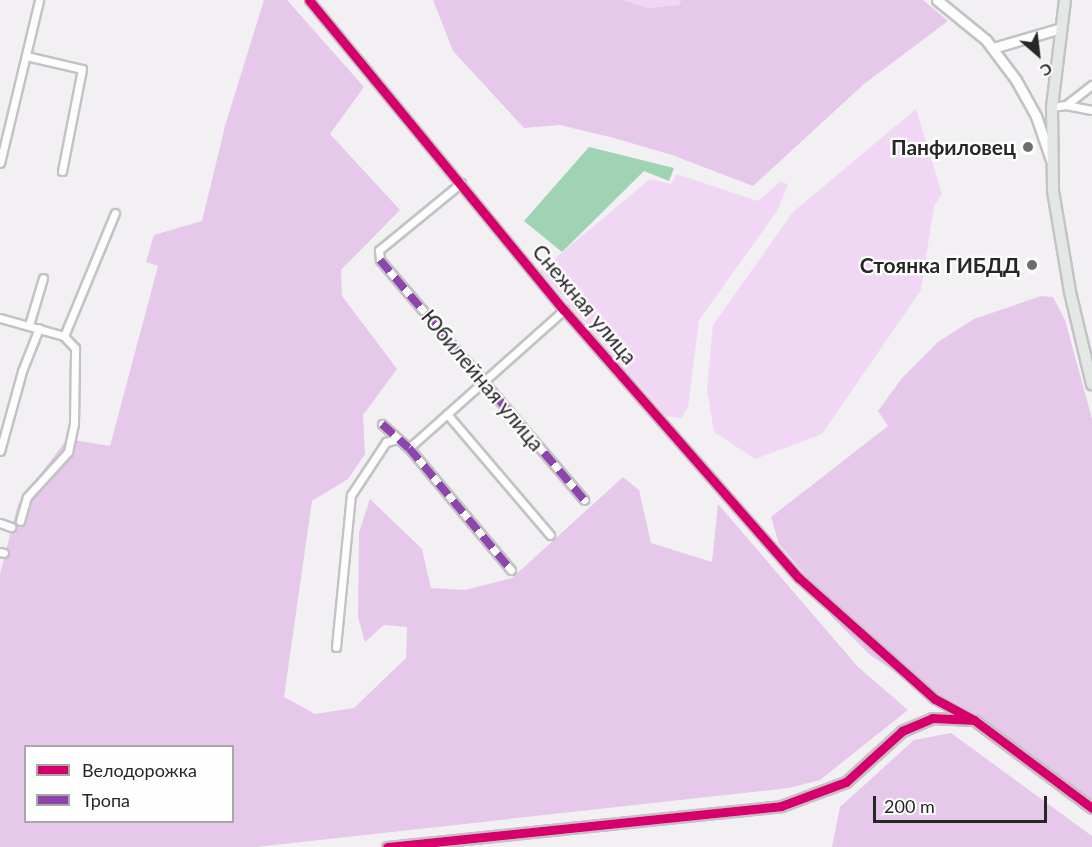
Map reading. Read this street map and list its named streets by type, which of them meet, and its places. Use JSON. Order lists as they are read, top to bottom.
{
  "streets": {
    "street": ["Снежная улица", "Юбилейная улица"]
  },
  "crossings": [
    ["Снежная улица", "Юбилейная улица"]
  ],
  "places": ["Панфиловец", "Стоянка ГИБДД"],
  "legend": ["Велодорожка", "Тропа"],
  "scale_bar": "200 m",
  "north": "bottom right"
}
